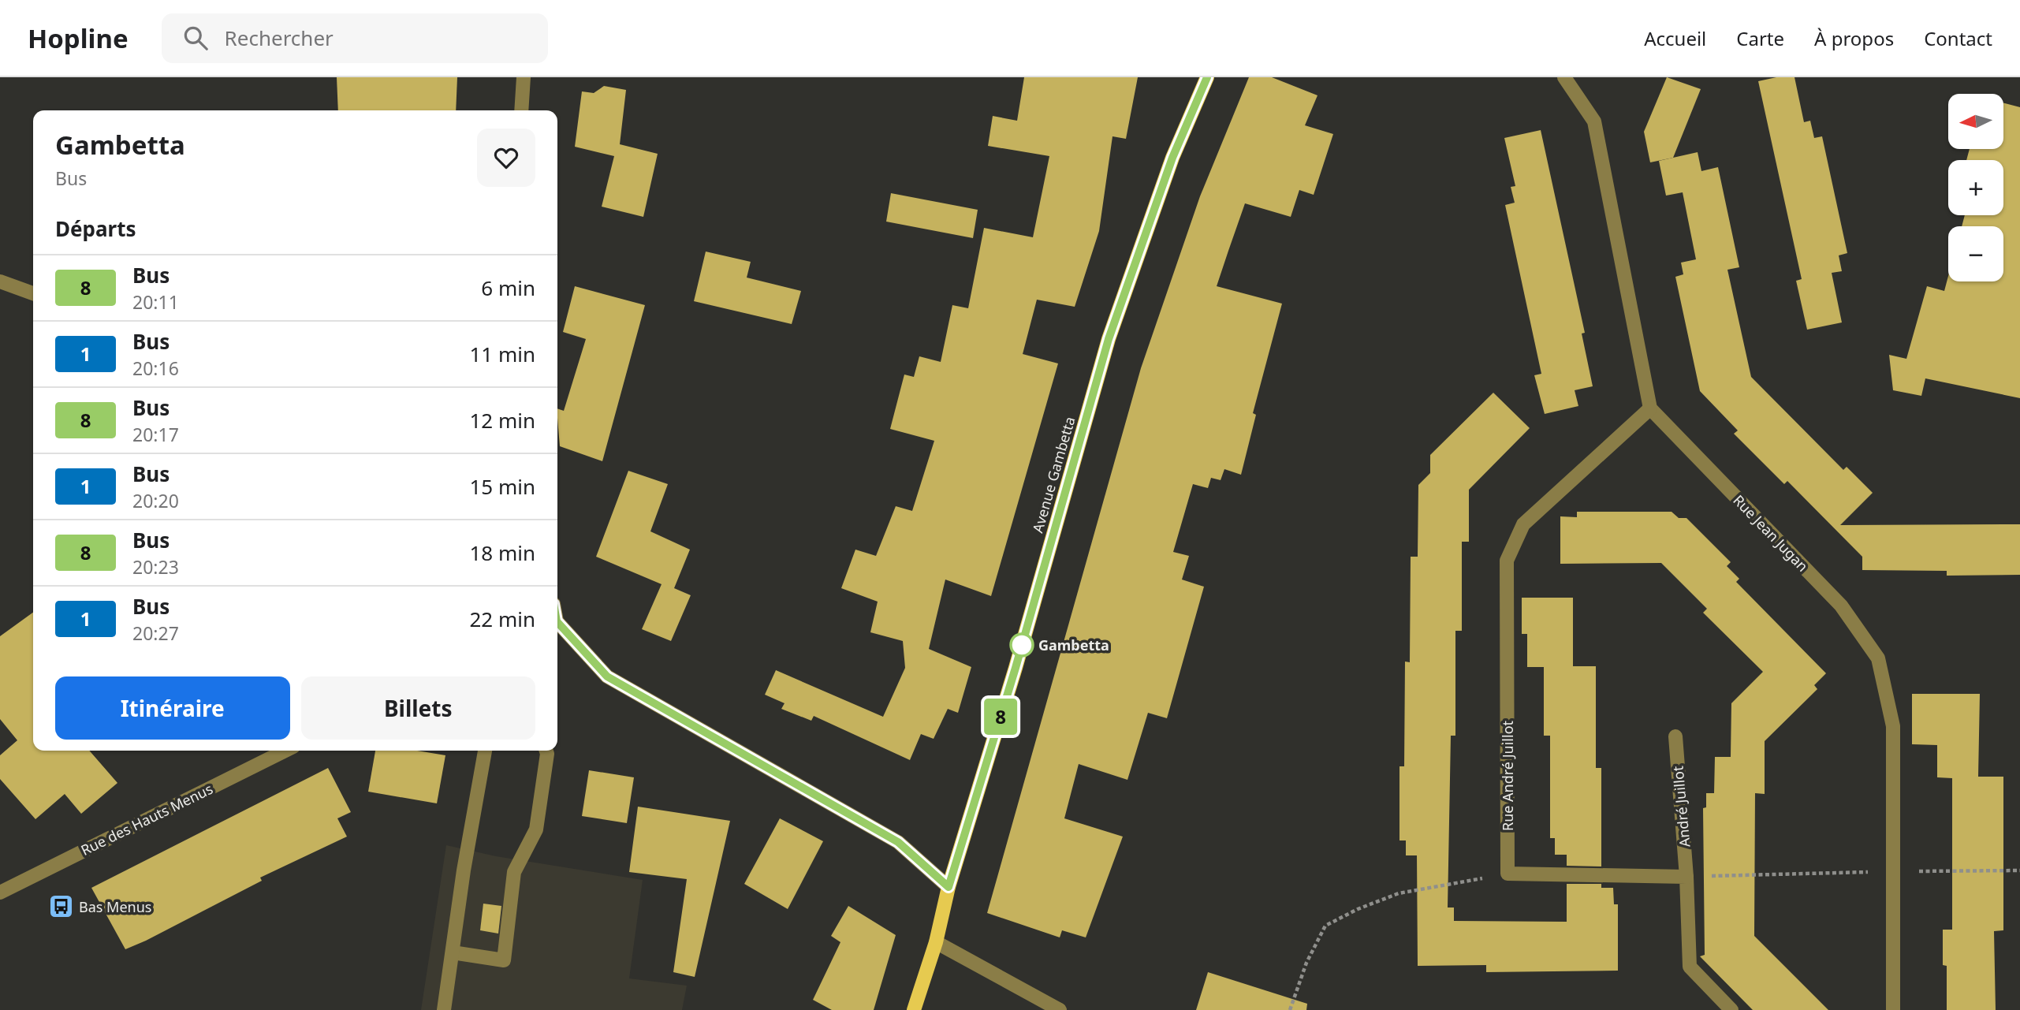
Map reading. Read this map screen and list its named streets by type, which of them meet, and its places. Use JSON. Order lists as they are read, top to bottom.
{
  "streets": {
    "main road": ["Avenue Gambetta"],
    "street": [
      "Rue Jean Jugan",
      "Rue André Juillot",
      "André Juillot",
      "Rue des Hauts Menus"
    ]
  },
  "crossings": [
    ["Rue Jean Jugan", "Rue André Juillot"]
  ],
  "places": {
    "other": ["Gambetta"],
    "bus stop": ["Bas Menus"]
  },
  "lines": ["bus line 8"],
  "north": "left",
  "page": {
    "header": "Hopline",
    "search": "Rechercher",
    "nav": [
      "Accueil",
      "Carte",
      "À propos",
      "Contact"
    ],
    "on_map": "8",
    "map_buttons": ["+", "−"],
    "heading": [
      ["Gambetta", "Bus"],
      "Départs"
    ],
    "list": [
      {
        "mark": "8",
        "name": "Bus",
        "note": "20:11",
        "value": "6 min"
      },
      {
        "mark": "1",
        "name": "Bus",
        "note": "20:16",
        "value": "11 min"
      },
      {
        "mark": "8",
        "name": "Bus",
        "note": "20:17",
        "value": "12 min"
      },
      {
        "mark": "1",
        "name": "Bus",
        "note": "20:20",
        "value": "15 min"
      },
      {
        "mark": "8",
        "name": "Bus",
        "note": "20:23",
        "value": "18 min"
      },
      {
        "mark": "1",
        "name": "Bus",
        "note": "20:27",
        "value": "22 min"
      }
    ],
    "buttons": ["Itinéraire", "Billets"]
  }
}
